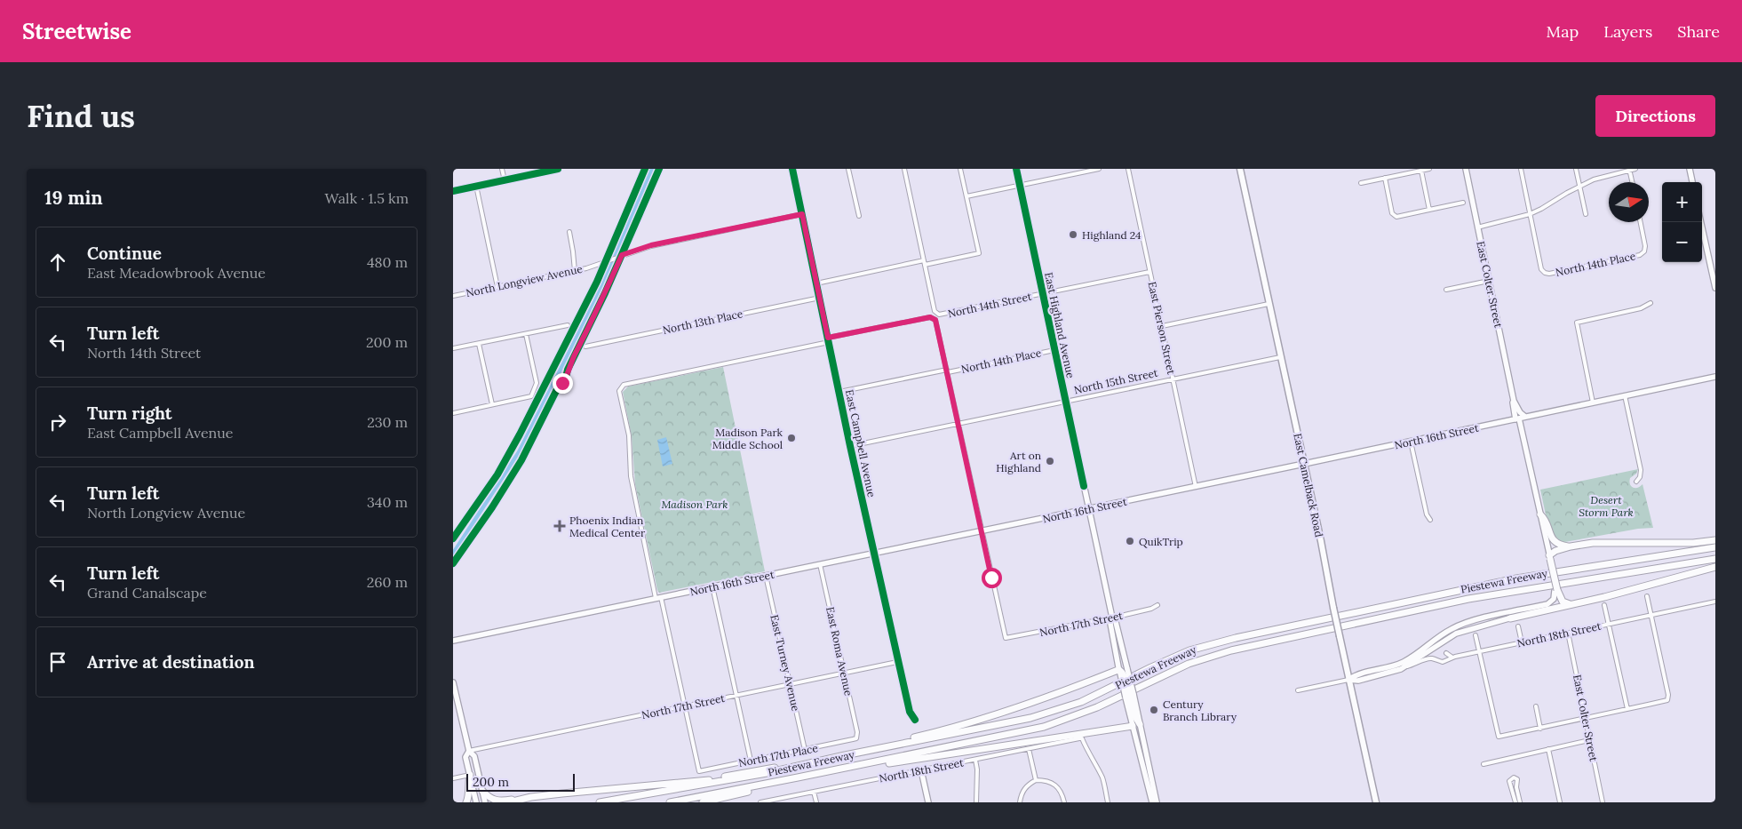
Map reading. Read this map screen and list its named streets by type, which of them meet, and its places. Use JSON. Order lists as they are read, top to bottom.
{
  "streets": {
    "highway": ["Piestewa Freeway"],
    "main road": [
      "East Colter Street",
      "East Highland Avenue",
      "North 16th Street",
      "East Campbell Avenue",
      "East Camelback Road",
      "North 18th Street"
    ],
    "street": [
      "North 14th Place",
      "North Longview Avenue",
      "North 14th Street",
      "North 13th Place",
      "East Pierson Street",
      "North 15th Street",
      "North 17th Street",
      "East Roma Avenue",
      "East Turney Avenue",
      "North 17th Place"
    ]
  },
  "crossings": [
    ["North 14th Place", "East Highland Avenue"],
    ["North 14th Place", "East Campbell Avenue"],
    ["North Longview Avenue", "East Campbell Avenue"],
    ["East Colter Street", "North 16th Street"],
    ["East Colter Street", "North 18th Street"],
    ["North 14th Street", "East Highland Avenue"],
    ["North 14th Street", "East Pierson Street"],
    ["North 13th Place", "East Campbell Avenue"],
    ["East Highland Avenue", "North 15th Street"],
    ["East Highland Avenue", "North 16th Street"],
    ["East Highland Avenue", "North 17th Street"],
    ["East Pierson Street", "North 15th Street"],
    ["East Pierson Street", "North 16th Street"],
    ["North 15th Street", "East Campbell Avenue"],
    ["North 15th Street", "East Camelback Road"],
    ["North 16th Street", "East Campbell Avenue"],
    ["North 16th Street", "East Camelback Road"],
    ["North 16th Street", "North 17th Street"],
    ["North 16th Street", "East Roma Avenue"],
    ["North 16th Street", "East Turney Avenue"],
    ["East Campbell Avenue", "North 17th Street"],
    ["East Camelback Road", "North 18th Street"],
    ["North 17th Street", "East Roma Avenue"],
    ["North 17th Street", "East Turney Avenue"],
    ["North 17th Street", "North 17th Place"],
    ["East Roma Avenue", "North 17th Place"],
    ["East Turney Avenue", "North 17th Place"]
  ],
  "parks": ["Desert Storm Park", "Madison Park"],
  "places": {
    "other": [
      "Highland 24",
      "Madison Park Middle School",
      "Art on Highland",
      "QuikTrip",
      "Century Branch Library"
    ],
    "health": ["Phoenix Indian Medical Center"]
  },
  "scale_bar": "200 m",
  "north": "right",
  "page": {
    "header": "Streetwise",
    "nav": ["Map", "Layers", "Share"],
    "buttons": "Directions",
    "title": "Find us",
    "heading": ["19 min", "Walk · 1.5 km"],
    "map_buttons": ["+", "−"],
    "list": [
      ["Continue", "East Meadowbrook Avenue", "480 m"],
      ["Turn left", "North 14th Street", "200 m"],
      ["Turn right", "East Campbell Avenue", "230 m"],
      ["Turn left", "North Longview Avenue", "340 m"],
      ["Turn left", "Grand Canalscape", "260 m"],
      "Arrive at destination"
    ],
    "scale": "200 m"
  }
}
